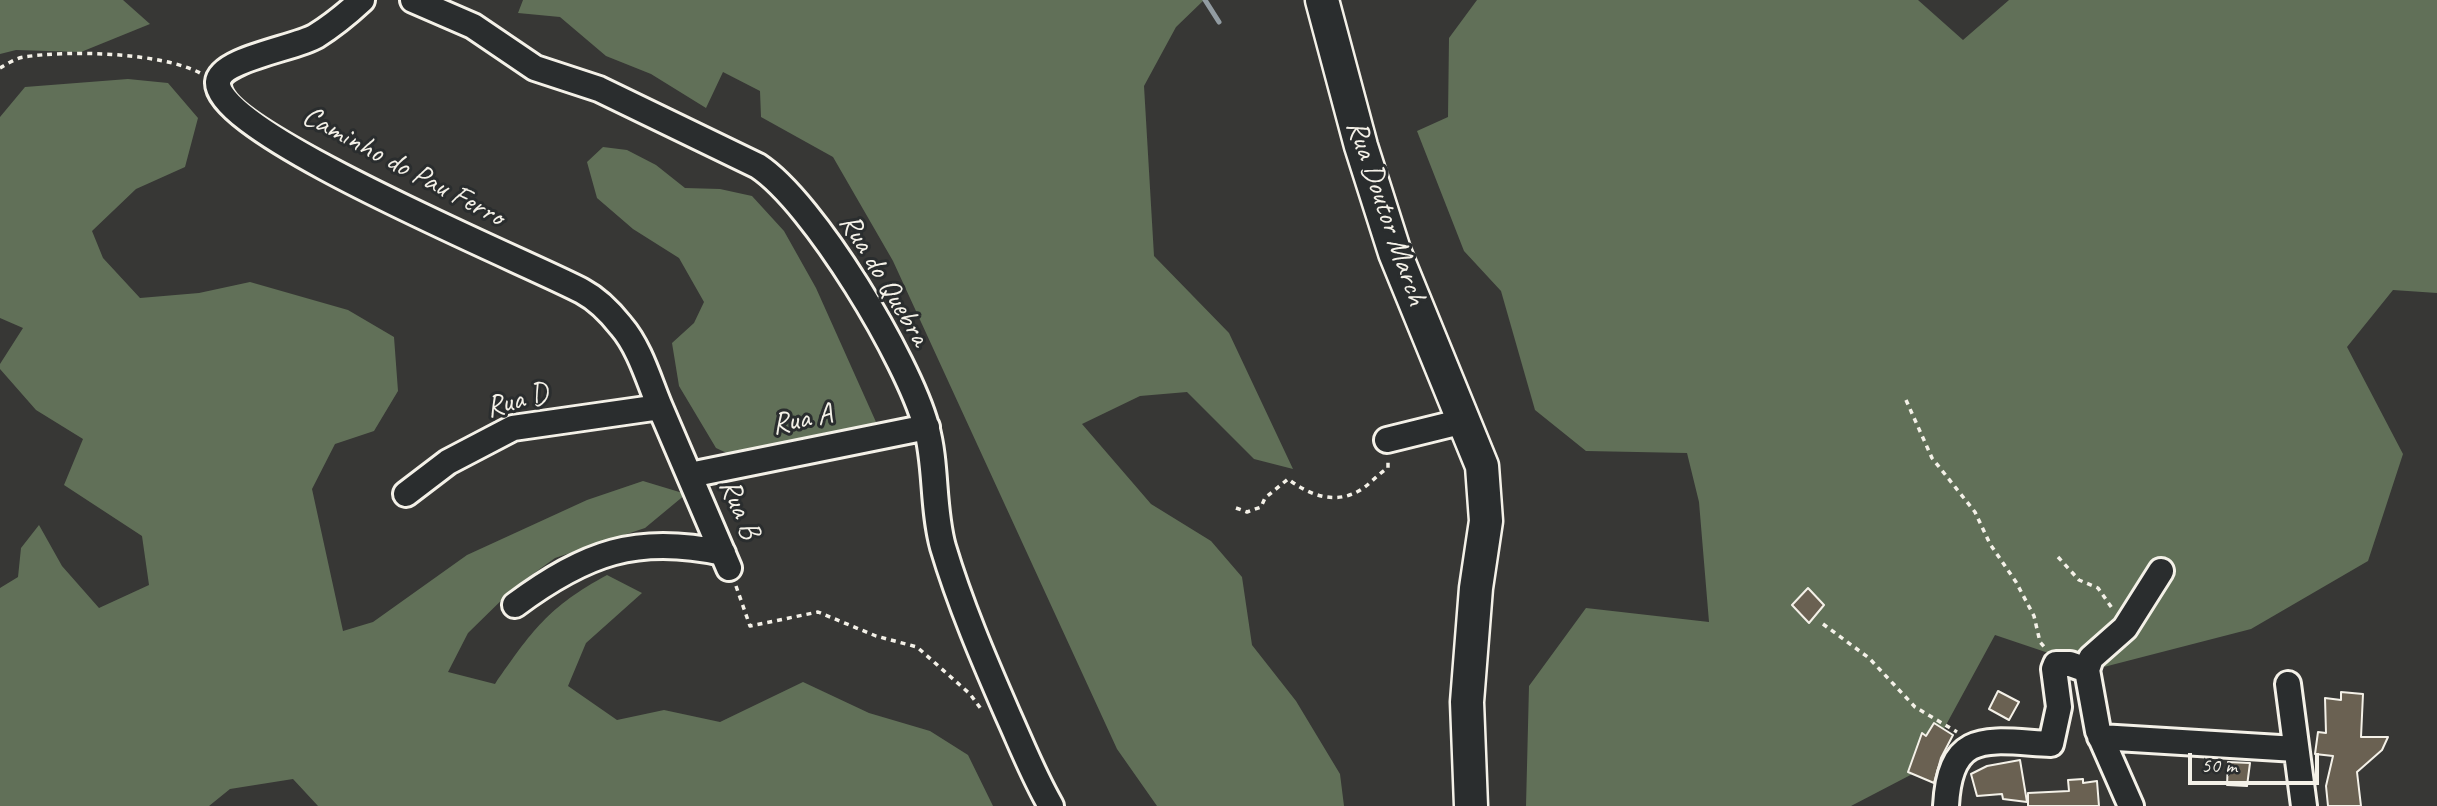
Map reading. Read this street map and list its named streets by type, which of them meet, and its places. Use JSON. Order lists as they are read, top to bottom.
{
  "streets": {
    "main road": ["Rua Doutor March"],
    "street": [
      "Caminho do Pau Ferro",
      "Rua do Quebra",
      "Rua D",
      "Rua A",
      "Rua B"
    ]
  },
  "crossings": [
    ["Caminho do Pau Ferro", "Rua D"],
    ["Caminho do Pau Ferro", "Rua A"],
    ["Caminho do Pau Ferro", "Rua B"],
    ["Rua do Quebra", "Rua A"],
    ["Rua A", "Rua B"]
  ],
  "scale_bar": "50 m"
}
